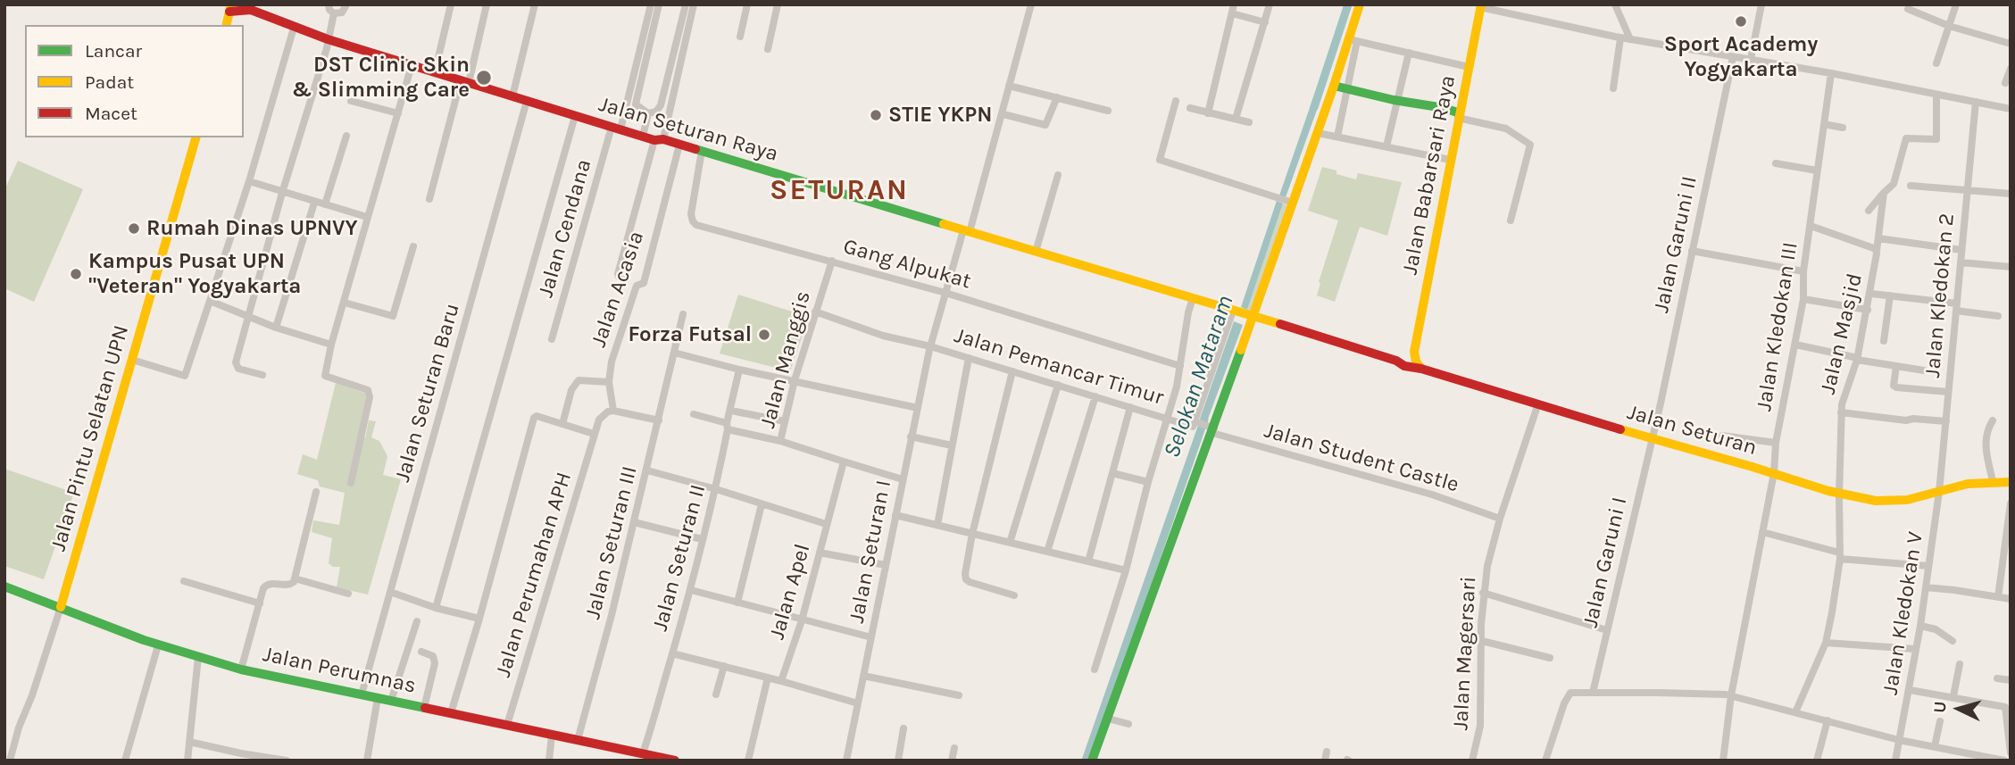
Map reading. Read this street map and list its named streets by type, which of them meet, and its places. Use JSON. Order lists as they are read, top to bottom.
{
  "streets": {
    "main road": [
      "Jalan Seturan Raya",
      "Jalan Babarsari Raya",
      "Jalan Seturan",
      "Jalan Pintu Selatan UPN",
      "Jalan Perumnas"
    ],
    "street": [
      "Jalan Cendana",
      "Jalan Garuni II",
      "Gang Alpukat",
      "Jalan Acasia",
      "Jalan Kledokan 2",
      "Jalan Kledokan III",
      "Jalan Masjid",
      "Jalan Manggis",
      "Jalan Pemancar Timur",
      "Jalan Seturan Baru",
      "Jalan Student Castle",
      "Jalan Seturan III",
      "Jalan Seturan I",
      "Jalan Seturan II",
      "Jalan Garuni I",
      "Jalan Perumahan APH",
      "Jalan Apel",
      "Jalan Kledokan V",
      "Jalan Magersari"
    ]
  },
  "crossings": [
    ["Jalan Seturan Raya", "Jalan Cendana"],
    ["Jalan Seturan Raya", "Gang Alpukat"],
    ["Jalan Seturan Raya", "Jalan Acasia"],
    ["Jalan Seturan Raya", "Jalan Pemancar Timur"],
    ["Jalan Seturan Raya", "Jalan Seturan Baru"],
    ["Jalan Garuni II", "Jalan Seturan"],
    ["Jalan Garuni II", "Jalan Garuni I"],
    ["Gang Alpukat", "Jalan Manggis"],
    ["Gang Alpukat", "Jalan Pemancar Timur"],
    ["Jalan Kledokan 2", "Jalan Seturan"],
    ["Jalan Kledokan 2", "Jalan Kledokan V"],
    ["Jalan Kledokan III", "Jalan Masjid"],
    ["Jalan Kledokan III", "Jalan Seturan"],
    ["Jalan Masjid", "Jalan Seturan"],
    ["Jalan Manggis", "Jalan Apel"],
    ["Jalan Pemancar Timur", "Jalan Seturan I"],
    ["Jalan Seturan Baru", "Jalan Perumnas"],
    ["Jalan Seturan", "Jalan Garuni I"],
    ["Jalan Seturan", "Jalan Kledokan V"],
    ["Jalan Seturan", "Jalan Magersari"],
    ["Jalan Pintu Selatan UPN", "Jalan Perumnas"],
    ["Jalan Student Castle", "Jalan Magersari"],
    ["Jalan Seturan III", "Jalan Perumnas"],
    ["Jalan Seturan II", "Jalan Perumnas"],
    ["Jalan Perumahan APH", "Jalan Perumnas"]
  ],
  "districts": ["SETURAN"],
  "water": ["Selokan Mataram"],
  "places": [
    "Sport Academy Yogyakarta",
    "DST Clinic Skin & Slimming Care",
    "STIE YKPN",
    "Rumah Dinas UPNVY",
    "Kampus Pusat UPN \"Veteran\" Yogyakarta",
    "Forza Futsal"
  ],
  "legend": ["Lancar", "Padat", "Macet"],
  "north": "left"
}
